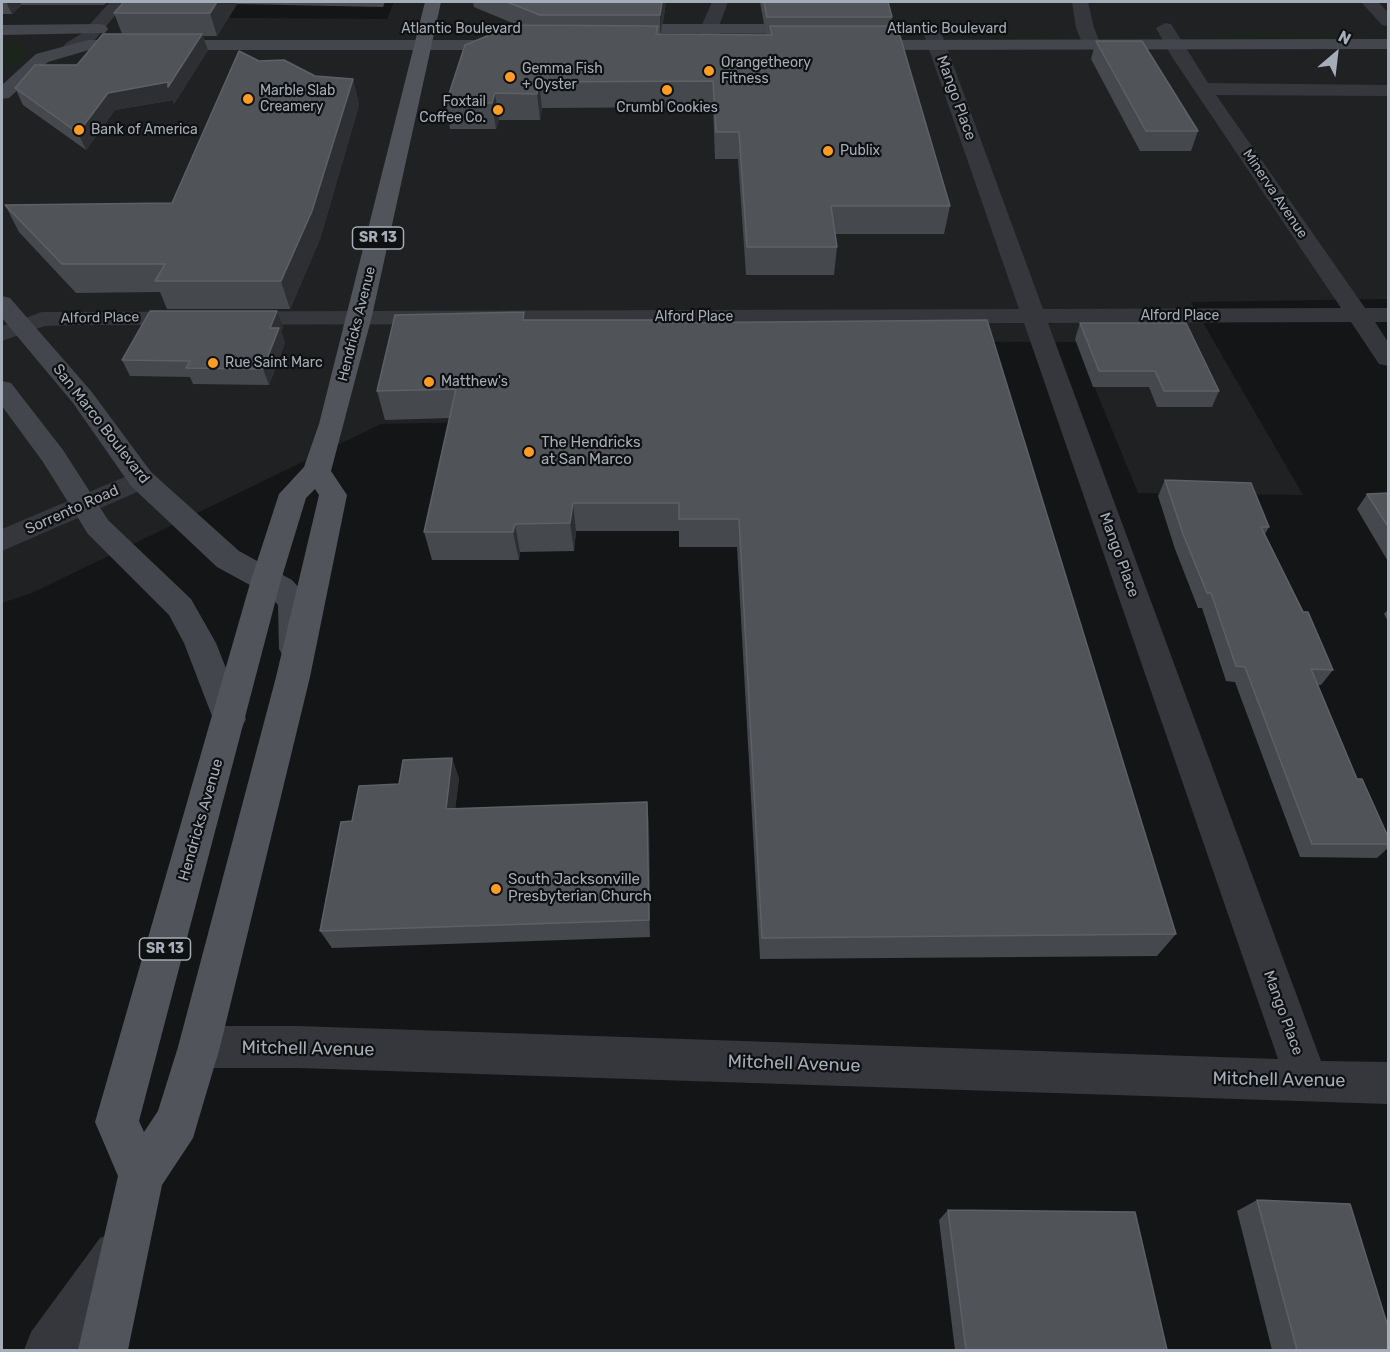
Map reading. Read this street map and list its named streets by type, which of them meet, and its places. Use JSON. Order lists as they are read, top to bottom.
{
  "streets": {
    "main road": [
      "Atlantic Boulevard",
      "SR 13",
      "Hendricks Avenue",
      "San Marco Boulevard"
    ],
    "street": [
      "Mango Place",
      "Minerva Avenue",
      "Alford Place",
      "Sorrento Road",
      "Mitchell Avenue"
    ]
  },
  "crossings": [
    ["Atlantic Boulevard", "Mango Place"],
    ["Atlantic Boulevard", "Minerva Avenue"],
    ["Atlantic Boulevard", "Hendricks Avenue"],
    ["Mango Place", "Alford Place"],
    ["Mango Place", "Mitchell Avenue"],
    ["Minerva Avenue", "Alford Place"],
    ["Alford Place", "Hendricks Avenue"],
    ["Alford Place", "San Marco Boulevard"],
    ["Hendricks Avenue", "San Marco Boulevard"],
    ["San Marco Boulevard", "Sorrento Road"]
  ],
  "places": [
    "Orangetheory Fitness",
    "Gemma Fish + Oyster",
    "Crumbl Cookies",
    "Marble Slab Creamery",
    "Foxtail Coffee Co.",
    "Bank of America",
    "Publix",
    "Rue Saint Marc",
    "Matthew's",
    "The Hendricks at San Marco",
    "South Jacksonville Presbyterian Church"
  ],
  "north": "top right"
}
